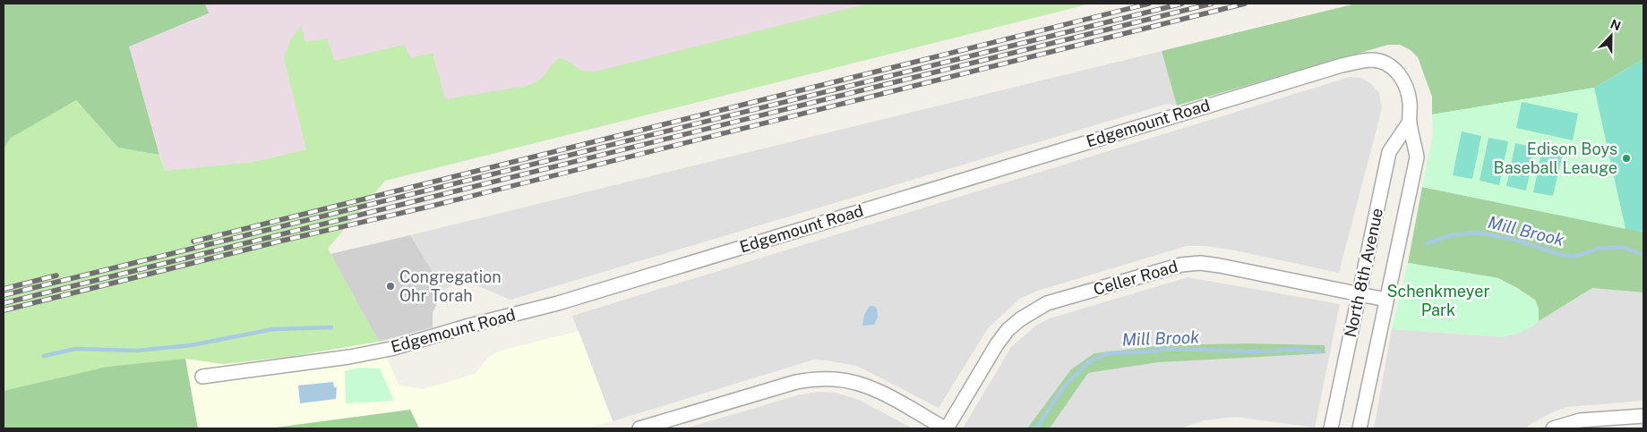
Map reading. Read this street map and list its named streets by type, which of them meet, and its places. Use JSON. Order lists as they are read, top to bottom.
{
  "streets": {
    "street": ["Edgemount Road", "North 8th Avenue", "Celler Road"]
  },
  "crossings": [
    ["Edgemount Road", "North 8th Avenue"],
    ["North 8th Avenue", "Celler Road"]
  ],
  "water": ["Mill Brook"],
  "parks": ["Schenkmeyer Park"],
  "places": ["Edison Boys Baseball Leauge", "Congregation Ohr Torah"],
  "north": "top"
}
